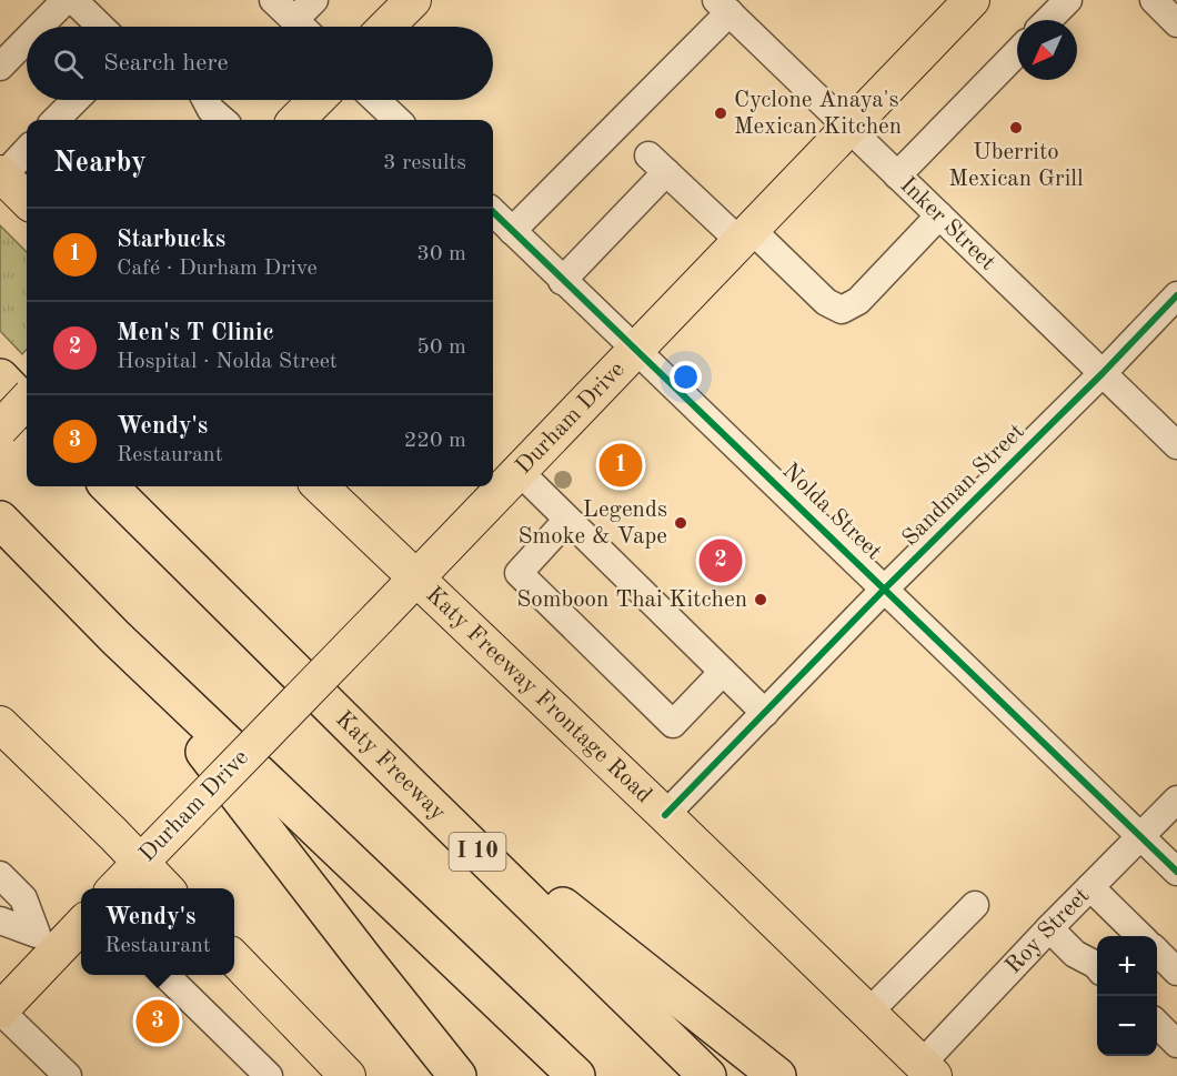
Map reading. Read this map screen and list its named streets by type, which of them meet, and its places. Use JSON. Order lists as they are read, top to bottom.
{
  "streets": {
    "highway": ["Katy Freeway", "I 10"],
    "main road": ["Durham Drive", "Katy Freeway Frontage Road"],
    "street": [
      "Inker Street",
      "Sandman Street",
      "Nolda Street",
      "Roy Street"
    ]
  },
  "crossings": [
    ["Inker Street", "Durham Drive"],
    ["Inker Street", "Sandman Street"],
    ["Durham Drive", "Nolda Street"],
    ["Durham Drive", "Katy Freeway Frontage Road"],
    ["Sandman Street", "Nolda Street"],
    ["Sandman Street", "Katy Freeway Frontage Road"],
    ["Nolda Street", "Roy Street"],
    ["Katy Freeway Frontage Road", "Roy Street"]
  ],
  "places": [
    "Cyclone Anaya's Mexican Kitchen",
    "Uberrito Mexican Grill",
    "Legends Smoke & Vape",
    "Somboon Thai Kitchen"
  ],
  "north": "bottom left",
  "page": {
    "search": "Search here",
    "heading": ["Nearby", "3 results"],
    "list": [
      {
        "mark": "1",
        "name": "Starbucks",
        "note": "Café · Durham Drive",
        "value": "30 m"
      },
      {
        "mark": "2",
        "name": "Men's T Clinic",
        "note": "Hospital · Nolda Street",
        "value": "50 m"
      },
      {
        "mark": "3",
        "name": "Wendy's",
        "note": "Restaurant",
        "value": "220 m"
      }
    ],
    "pins": ["1", "2", "3"],
    "popup": ["Wendy's", "Restaurant"],
    "map_buttons": ["+", "−"]
  }
}
